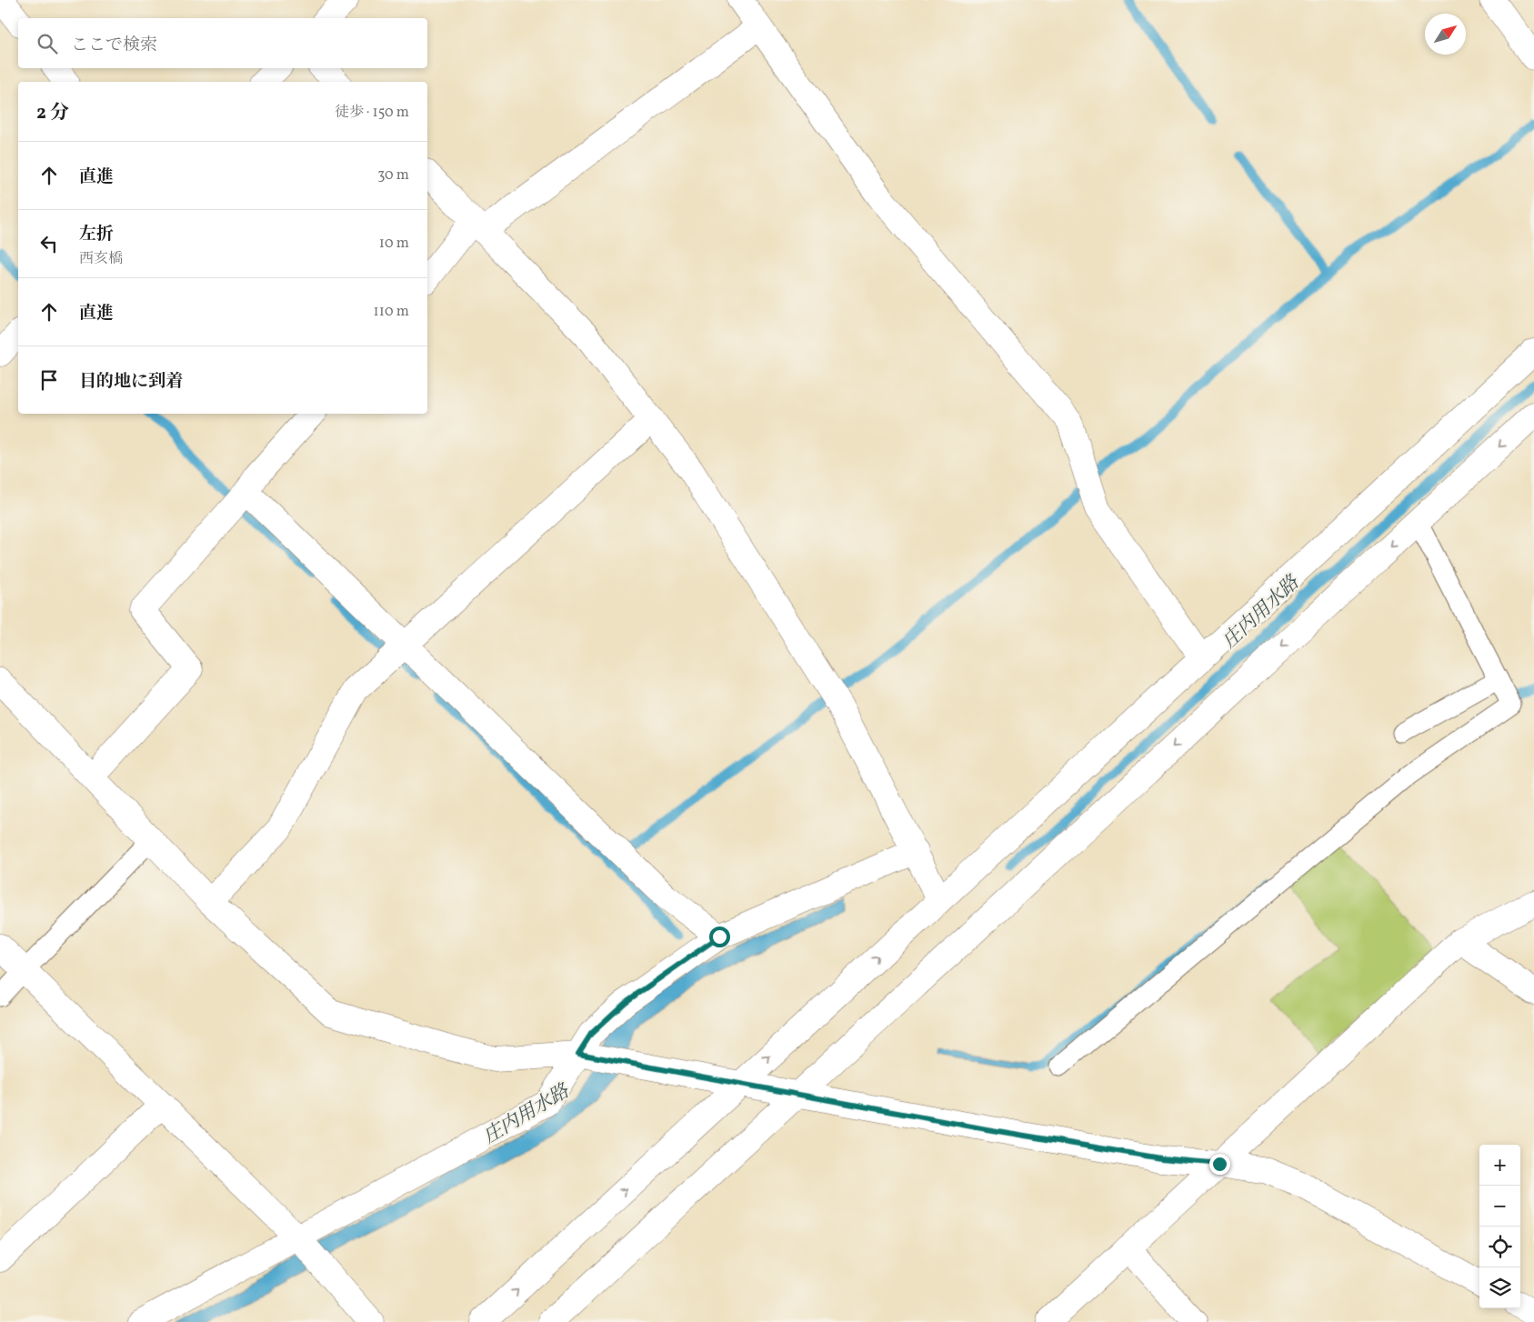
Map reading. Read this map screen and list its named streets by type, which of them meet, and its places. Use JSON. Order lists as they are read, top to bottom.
{
  "water": ["庄内用水路"],
  "north": "top right",
  "page": {
    "search": "ここで検索",
    "heading": ["2 分", "徒歩 · 150 m"],
    "list": [
      ["直進", "30 m"],
      ["左折", "西亥橋", "10 m"],
      ["直進", "110 m"],
      "目的地に到着"
    ],
    "map_buttons": ["+", "−"]
  }
}
